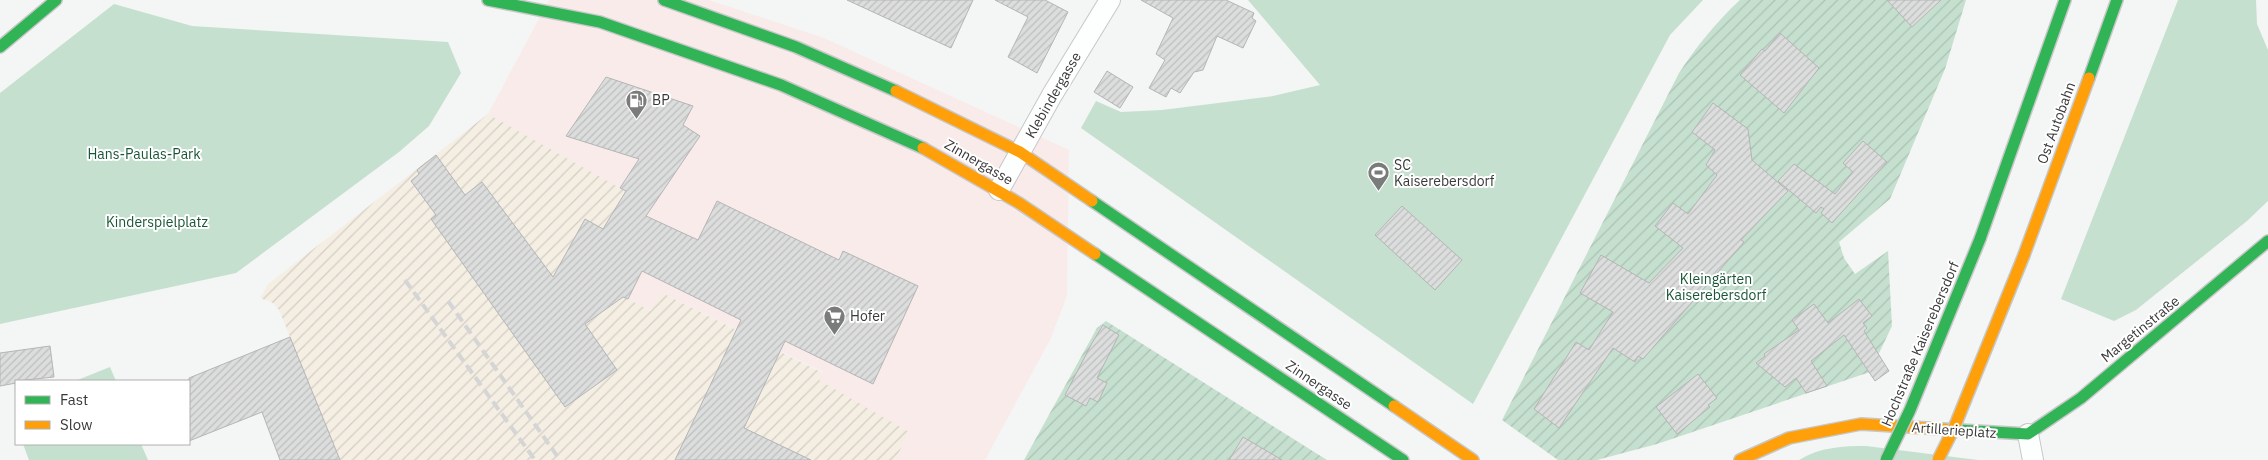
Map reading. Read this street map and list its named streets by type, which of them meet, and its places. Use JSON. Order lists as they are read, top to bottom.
{
  "streets": {
    "main road": [
      "Ost Autobahn",
      "Zinnergasse",
      "Margetinstraße",
      "Hochstraße Kaiserebersdorf",
      "Artillerieplatz"
    ],
    "street": ["Klebindergasse"]
  },
  "crossings": [
    ["Klebindergasse", "Zinnergasse"],
    ["Margetinstraße", "Artillerieplatz"]
  ],
  "parks": ["Hans-Paulas-Park", "Kinderspielplatz", "Kleingärten Kaiserebersdorf"],
  "places": {
    "fuel station": ["BP"],
    "sports": ["SC Kaiserebersdorf"],
    "supermarket": ["Hofer"]
  },
  "legend": ["Fast", "Slow"]
}
